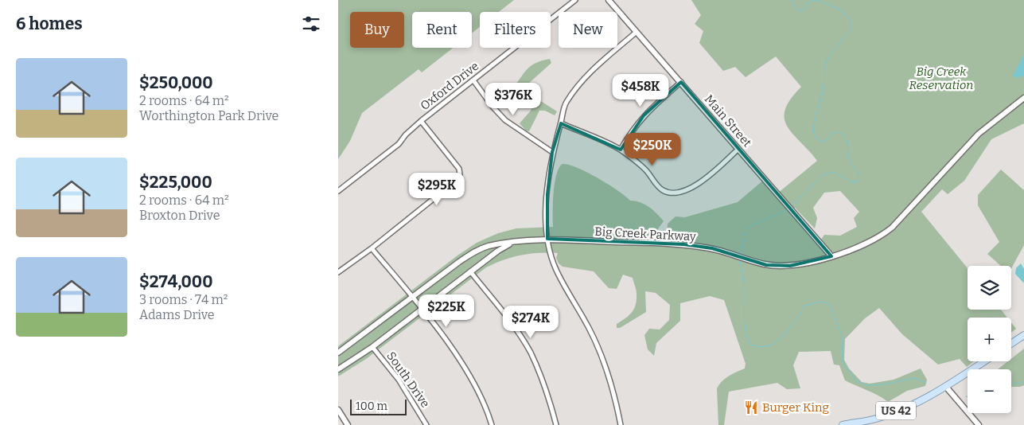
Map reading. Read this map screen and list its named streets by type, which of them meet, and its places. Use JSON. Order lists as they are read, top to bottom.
{
  "streets": {
    "main road": ["US 42"],
    "street": [
      "Oxford Drive",
      "Main Street",
      "Big Creek Parkway",
      "South Drive"
    ]
  },
  "crossings": [
    ["Main Street", "Big Creek Parkway"],
    ["Big Creek Parkway", "South Drive"]
  ],
  "parks": ["Big Creek Reservation"],
  "places": {
    "restaurant": ["Burger King"]
  },
  "scale_bar": "100 m",
  "page": {
    "heading": "6 homes",
    "chip": [
      "Buy",
      "Rent",
      "Filters",
      "New"
    ],
    "list": [
      {
        "name": "$250,000",
        "note": "2 rooms · 64 m² · Worthington Park Drive"
      },
      {
        "name": "$225,000",
        "note": "2 rooms · 64 m² · Broxton Drive"
      },
      {
        "name": "$274,000",
        "note": "3 rooms · 74 m² · Adams Drive"
      }
    ],
    "price": [
      "$458K",
      "$376K",
      "$250K",
      "$295K",
      "$225K",
      "$274K"
    ],
    "map_buttons": ["+", "−"],
    "scale": "100 m"
  }
}
